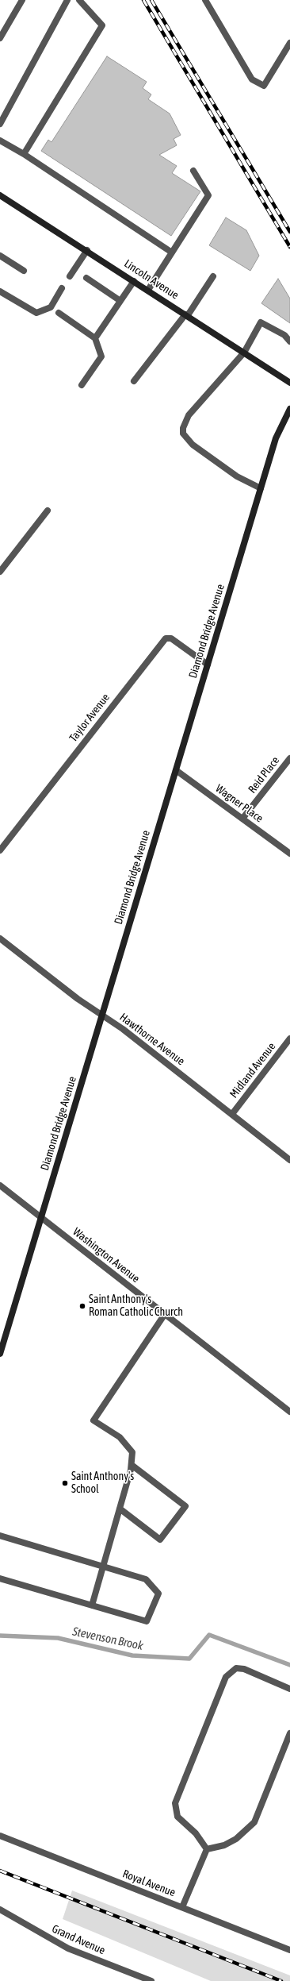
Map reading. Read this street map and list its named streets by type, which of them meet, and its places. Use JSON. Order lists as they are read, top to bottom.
{
  "streets": {
    "street": [
      "Lincoln Avenue",
      "Diamond Bridge Avenue",
      "Taylor Avenue",
      "Reid Place",
      "Wagner Place",
      "Hawthorne Avenue",
      "Midland Avenue",
      "Washington Avenue",
      "Royal Avenue",
      "Grand Avenue"
    ]
  },
  "crossings": [
    ["Diamond Bridge Avenue", "Taylor Avenue"],
    ["Diamond Bridge Avenue", "Wagner Place"],
    ["Diamond Bridge Avenue", "Hawthorne Avenue"],
    ["Diamond Bridge Avenue", "Washington Avenue"],
    ["Reid Place", "Wagner Place"],
    ["Hawthorne Avenue", "Midland Avenue"]
  ],
  "water": ["Stevenson Brook"],
  "places": ["Saint Anthony's Roman Catholic Church", "Saint Anthony's School"]
}
